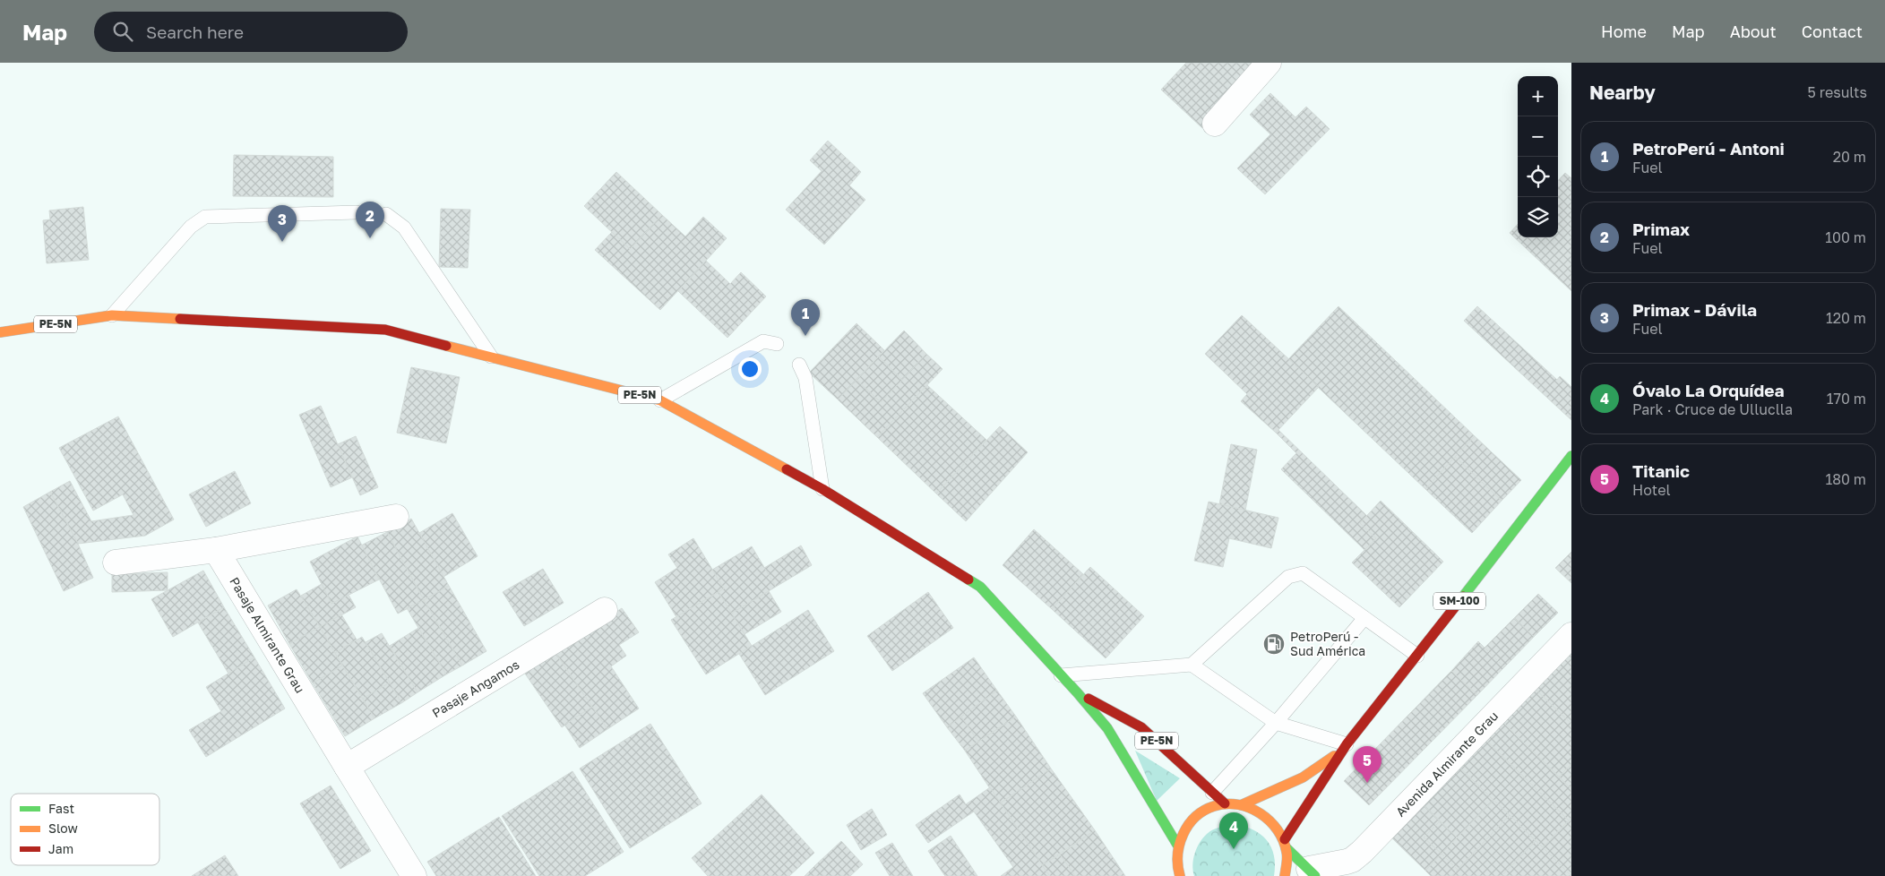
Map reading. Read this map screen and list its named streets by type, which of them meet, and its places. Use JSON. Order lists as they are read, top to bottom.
{
  "streets": {
    "main road": ["PE-5N", "SM-100"],
    "street": ["Pasaje Almirante Grau", "Pasaje Angamos", "Avenida Almirante Grau"]
  },
  "crossings": [
    ["Pasaje Almirante Grau", "Pasaje Angamos"]
  ],
  "places": {
    "fuel station": ["PetroPerú - Sud América"]
  },
  "legend": ["Fast", "Slow", "Jam"],
  "page": {
    "header": "Map",
    "search": "Search here",
    "nav": [
      "Home",
      "Map",
      "About",
      "Contact"
    ],
    "heading": ["Nearby", "5 results"],
    "map_buttons": ["+", "−"],
    "list": [
      {
        "mark": "1",
        "name": "PetroPerú - Antoni",
        "note": "Fuel",
        "value": "20 m"
      },
      {
        "mark": "2",
        "name": "Primax",
        "note": "Fuel",
        "value": "100 m"
      },
      {
        "mark": "3",
        "name": "Primax - Dávila",
        "note": "Fuel",
        "value": "120 m"
      },
      {
        "mark": "4",
        "name": "Óvalo La Orquídea",
        "note": "Park · Cruce de Ulluclla",
        "value": "170 m"
      },
      {
        "mark": "5",
        "name": "Titanic",
        "note": "Hotel",
        "value": "180 m"
      }
    ],
    "pins": [
      "2",
      "3",
      "1",
      "5",
      "4"
    ]
  }
}
